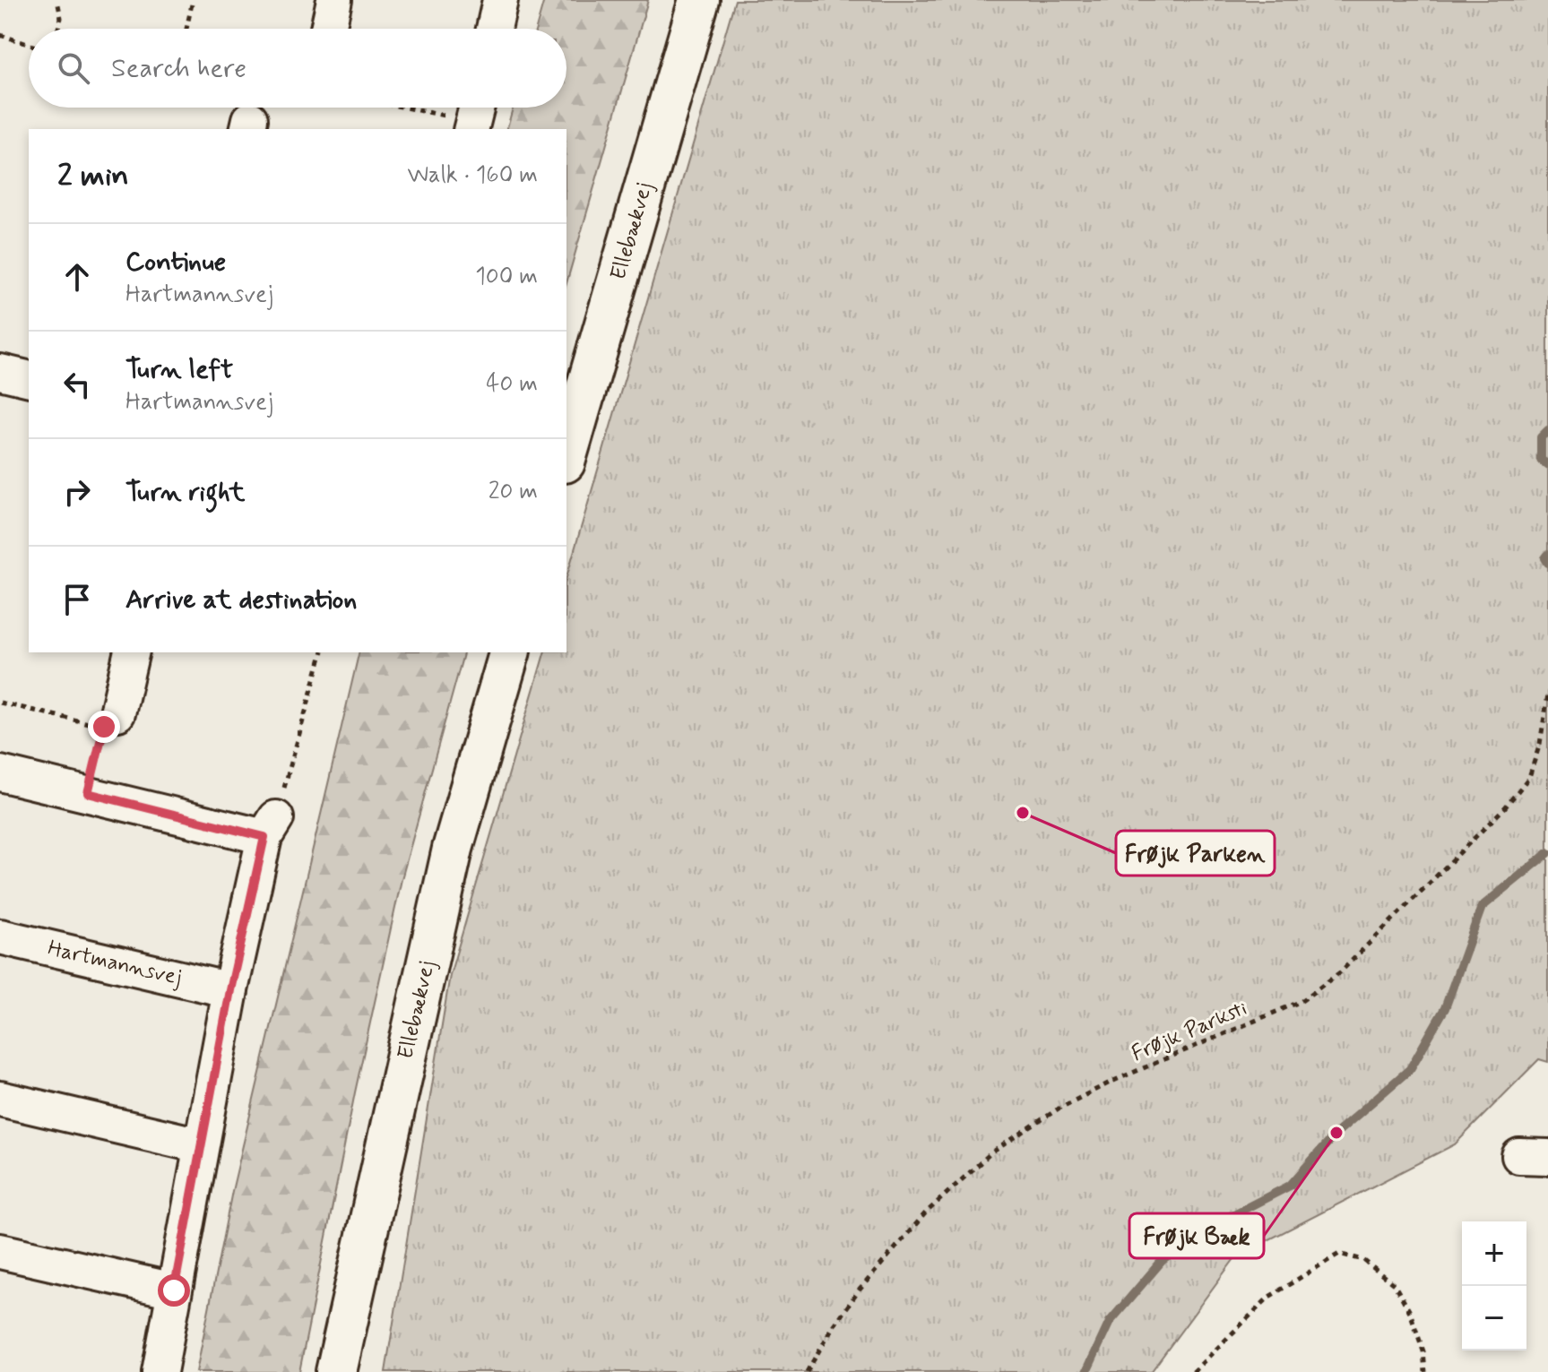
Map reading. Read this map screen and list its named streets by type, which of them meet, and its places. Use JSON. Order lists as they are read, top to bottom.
{
  "streets": {
    "street": ["Ellebækvej", "Hartmannsvej"],
    "path": ["Frøjk Parksti"]
  },
  "places": ["Frøjk Parken", "Frøjk Bæk"],
  "page": {
    "search": "Search here",
    "heading": ["2 min", "Walk · 160 m"],
    "list": [
      ["Continue", "Hartmannsvej", "100 m"],
      ["Turn left", "Hartmannsvej", "40 m"],
      ["Turn right", "20 m"],
      "Arrive at destination"
    ],
    "map_buttons": ["+", "−"]
  }
}
